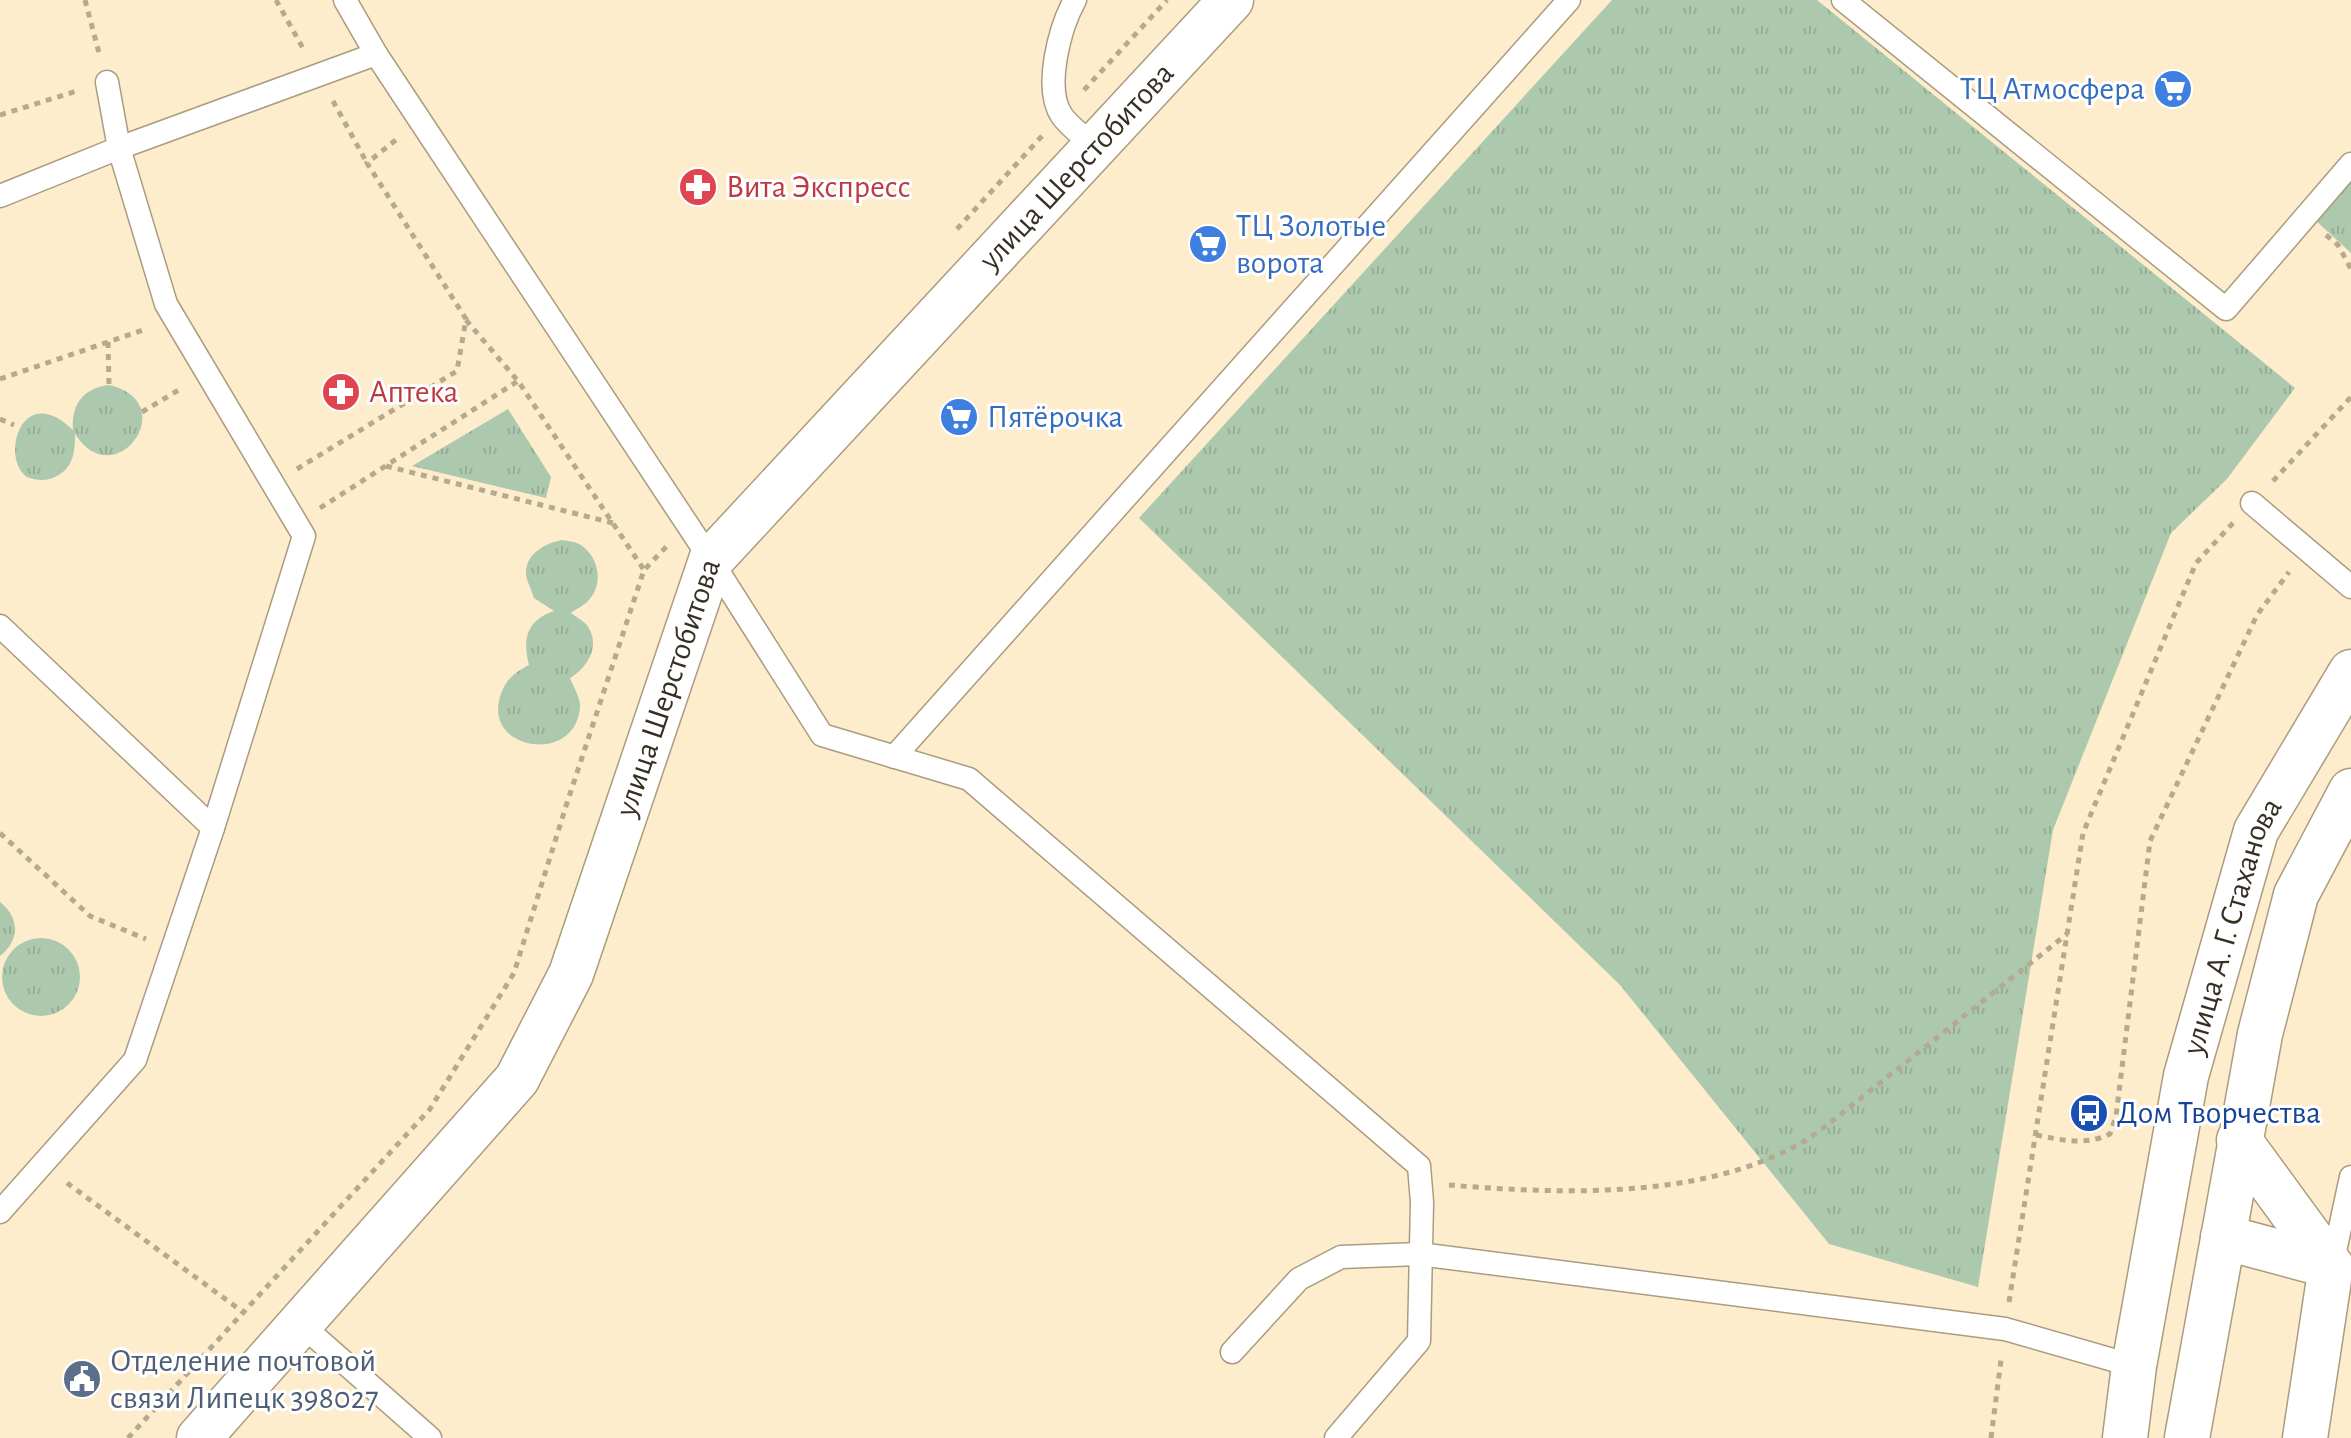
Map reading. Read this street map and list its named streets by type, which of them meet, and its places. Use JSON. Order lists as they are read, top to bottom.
{
  "streets": {
    "street": ["улица Шерстобитова", "улица А. Г. Стаханова"]
  },
  "places": {
    "supermarket": ["ТЦ Атмосфера", "ТЦ Золотые ворота", "Пятёрочка"],
    "pharmacy": ["Вита Экспресс", "Аптека"],
    "bus stop": ["Дом Творчества"],
    "public building": ["Отделение почтовой связи Липецк 398027"]
  }
}
